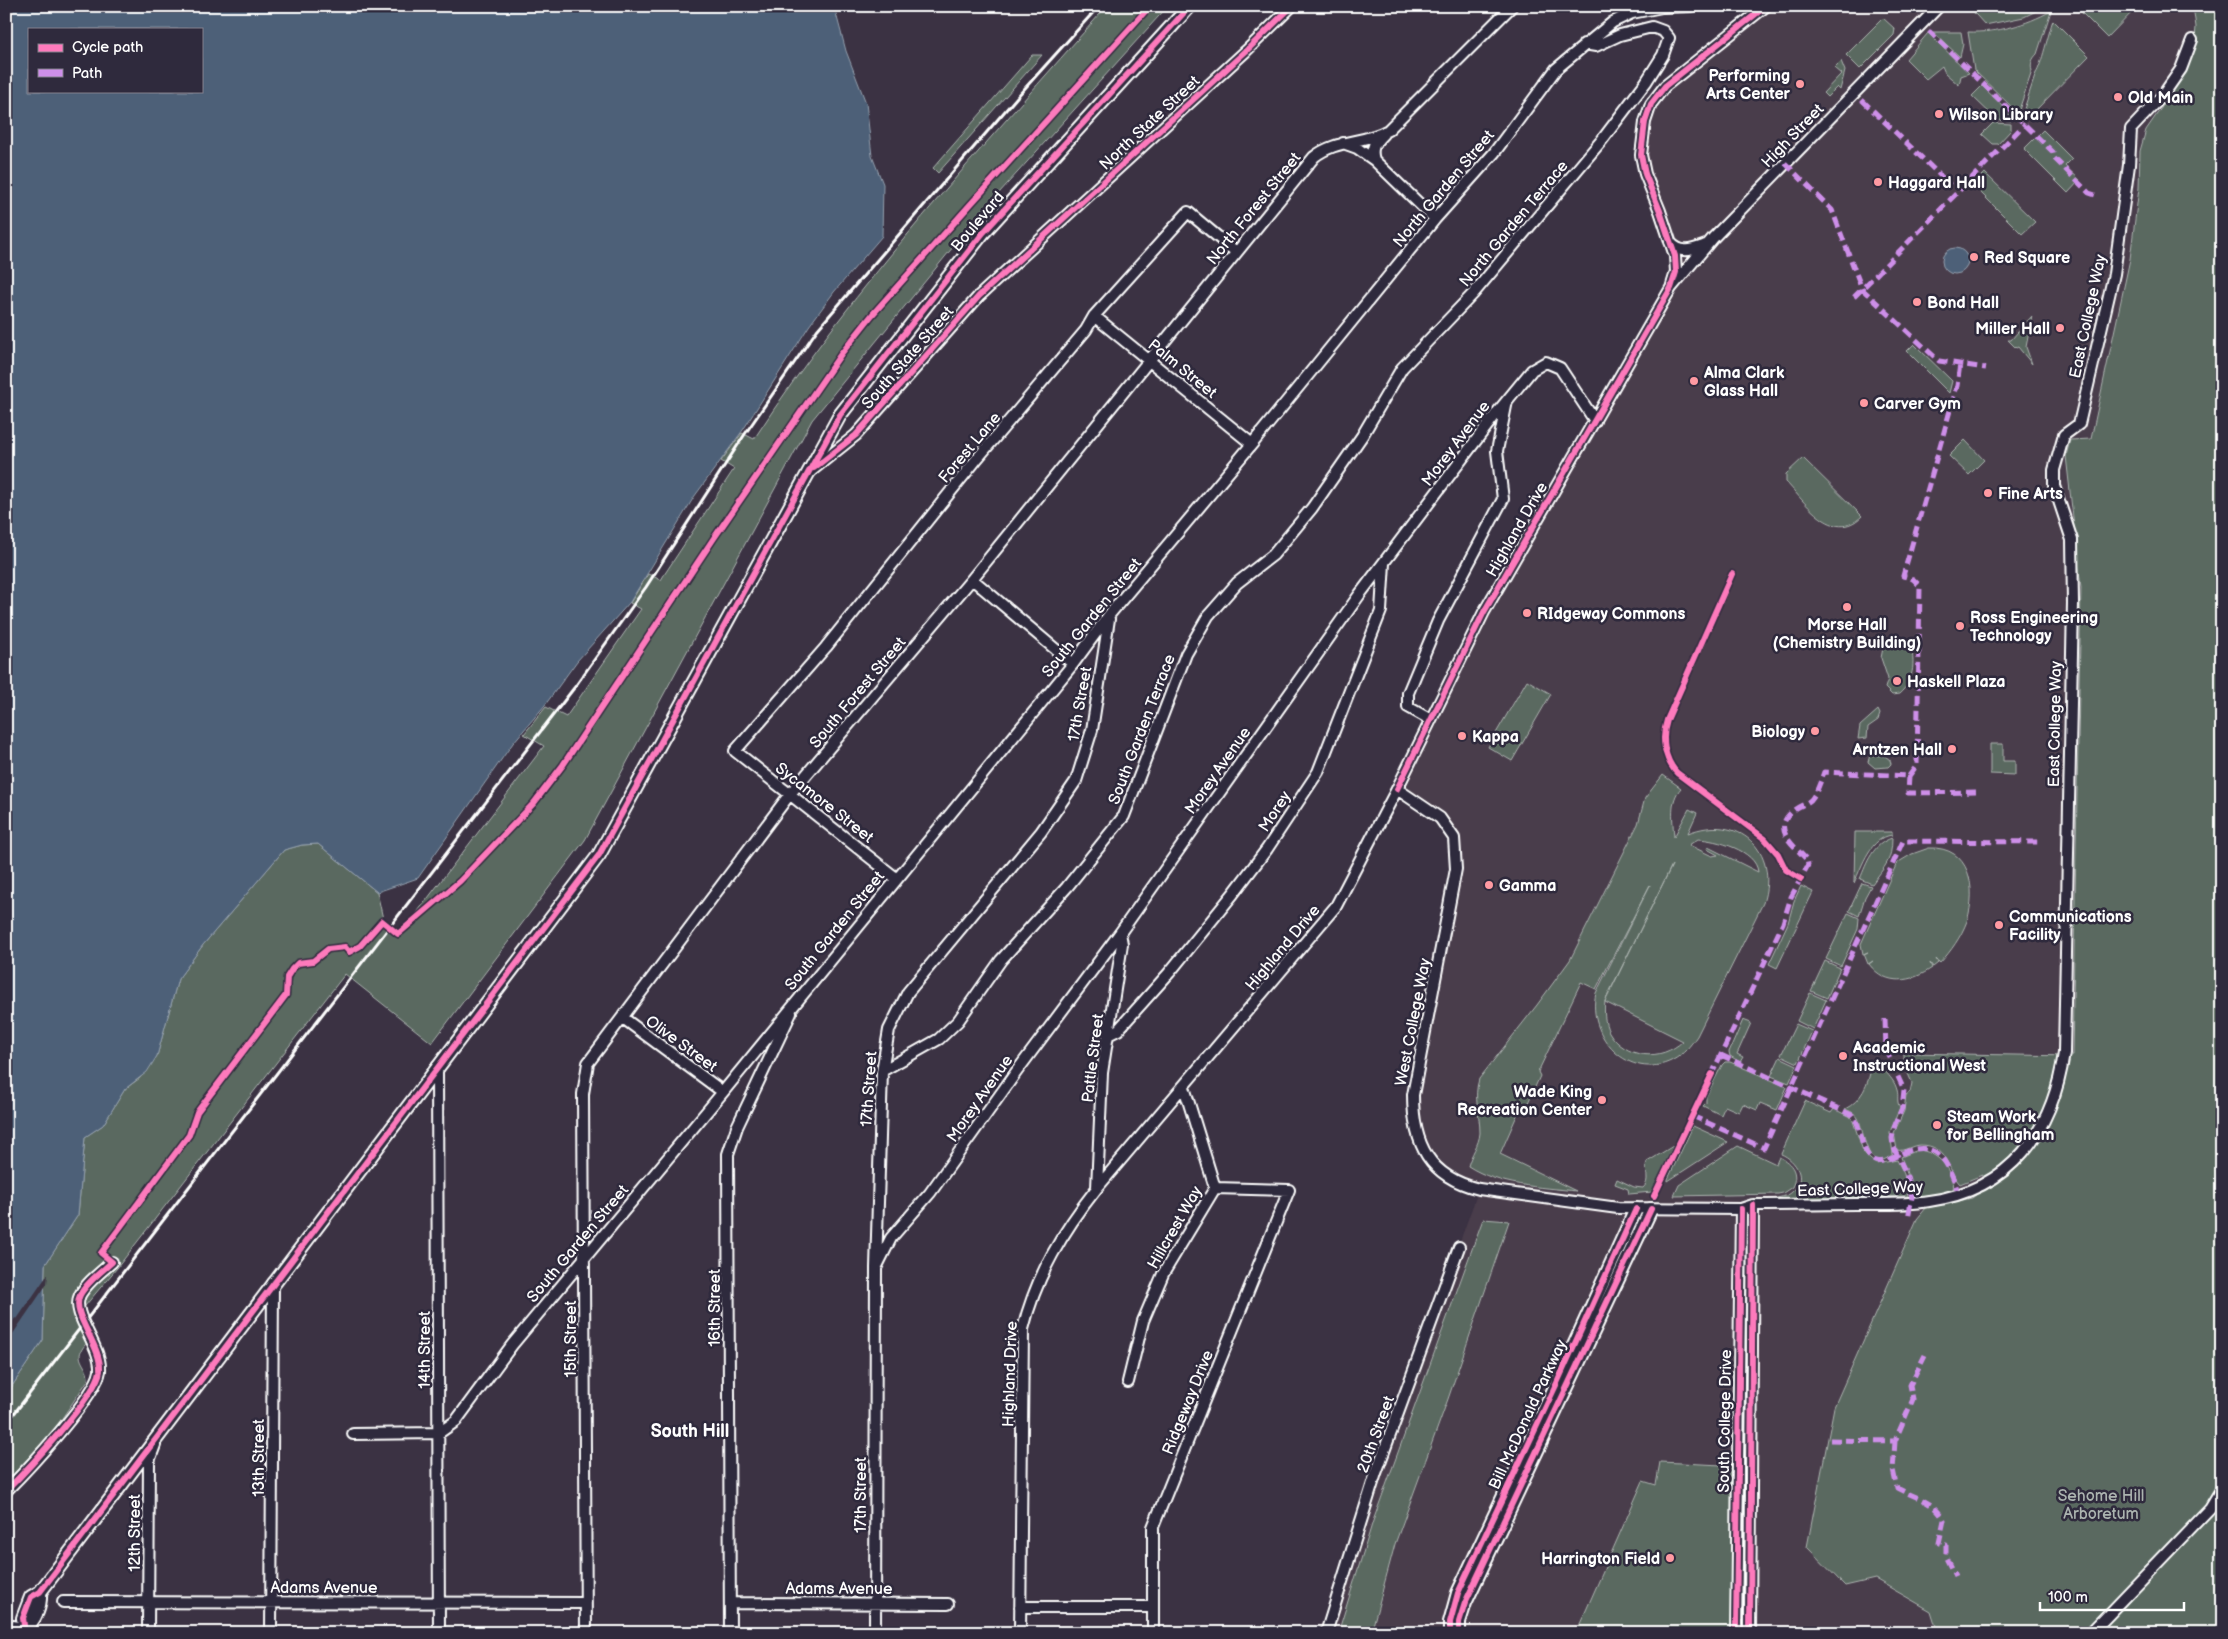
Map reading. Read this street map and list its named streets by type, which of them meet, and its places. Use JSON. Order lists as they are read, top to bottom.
{
  "streets": {
    "main road": ["Boulevard", "Bill McDonald Parkway"],
    "street": [
      "North State Street",
      "High Street",
      "North Garden Street",
      "North Forest Street",
      "North Garden Terrace",
      "East College Way",
      "South State Street",
      "Palm Street",
      "Morey Avenue",
      "Forest Lane",
      "Highland Drive",
      "South Garden Street",
      "South Forest Street",
      "17th Street",
      "South Garden Terrace",
      "Sycamore Street",
      "Morey",
      "West College Way",
      "Olive Street",
      "Pattle Street",
      "Hillcrest Way",
      "16th Street",
      "15th Street",
      "14th Street",
      "Ridgeway Drive",
      "South College Drive",
      "20th Street",
      "13th Street",
      "12th Street",
      "Adams Avenue"
    ]
  },
  "crossings": [
    ["North State Street", "South State Street"],
    ["High Street", "Highland Drive"],
    ["North Garden Street", "North Garden Terrace"],
    ["North Garden Street", "Palm Street"],
    ["North Garden Street", "South Garden Street"],
    ["North Forest Street", "Palm Street"],
    ["North Forest Street", "Forest Lane"],
    ["North Forest Street", "South Forest Street"],
    ["Boulevard", "South State Street"],
    ["Boulevard", "14th Street"],
    ["Boulevard", "13th Street"],
    ["Boulevard", "12th Street"],
    ["North Garden Terrace", "South Garden Terrace"],
    ["East College Way", "West College Way"],
    ["East College Way", "South College Drive"],
    ["Palm Street", "Forest Lane"],
    ["Palm Street", "South Garden Street"],
    ["Palm Street", "South Forest Street"],
    ["Morey Avenue", "Highland Drive"],
    ["Morey Avenue", "17th Street"],
    ["Morey Avenue", "Morey"],
    ["Morey Avenue", "Pattle Street"],
    ["Forest Lane", "Sycamore Street"],
    ["Highland Drive", "West College Way"],
    ["Highland Drive", "Pattle Street"],
    ["Highland Drive", "Hillcrest Way"],
    ["South Garden Street", "17th Street"],
    ["South Garden Street", "Sycamore Street"],
    ["South Garden Street", "Olive Street"],
    ["South Garden Street", "16th Street"],
    ["South Garden Street", "15th Street"],
    ["South Garden Street", "14th Street"],
    ["South Forest Street", "Sycamore Street"],
    ["South Forest Street", "Olive Street"],
    ["South Forest Street", "15th Street"],
    ["17th Street", "South Garden Terrace"],
    ["17th Street", "Adams Avenue"],
    ["Morey", "Pattle Street"],
    ["West College Way", "Bill McDonald Parkway"],
    ["West College Way", "South College Drive"],
    ["Hillcrest Way", "Ridgeway Drive"],
    ["16th Street", "Adams Avenue"],
    ["15th Street", "Adams Avenue"],
    ["14th Street", "Adams Avenue"],
    ["13th Street", "Adams Avenue"],
    ["12th Street", "Adams Avenue"]
  ],
  "districts": ["South Hill"],
  "parks": ["Sehome Hill Arboretum"],
  "places": [
    "Performing Arts Center",
    "Old Main",
    "Wilson Library",
    "Haggard Hall",
    "Red Square",
    "Bond Hall",
    "Miller Hall",
    "Alma Clark Glass Hall",
    "Carver Gym",
    "Fine Arts",
    "Morse Hall (Chemistry Building)",
    "RIdgeway Commons",
    "Ross Engineering Technology",
    "Haskell Plaza",
    "Biology",
    "Kappa",
    "Arntzen Hall",
    "Gamma",
    "Communications Facility",
    "Academic Instructional West",
    "Wade King Recreation Center",
    "Steam Work for Bellingham",
    "Harrington Field"
  ],
  "legend": ["Cycle path", "Path"],
  "scale_bar": "100 m"
}
